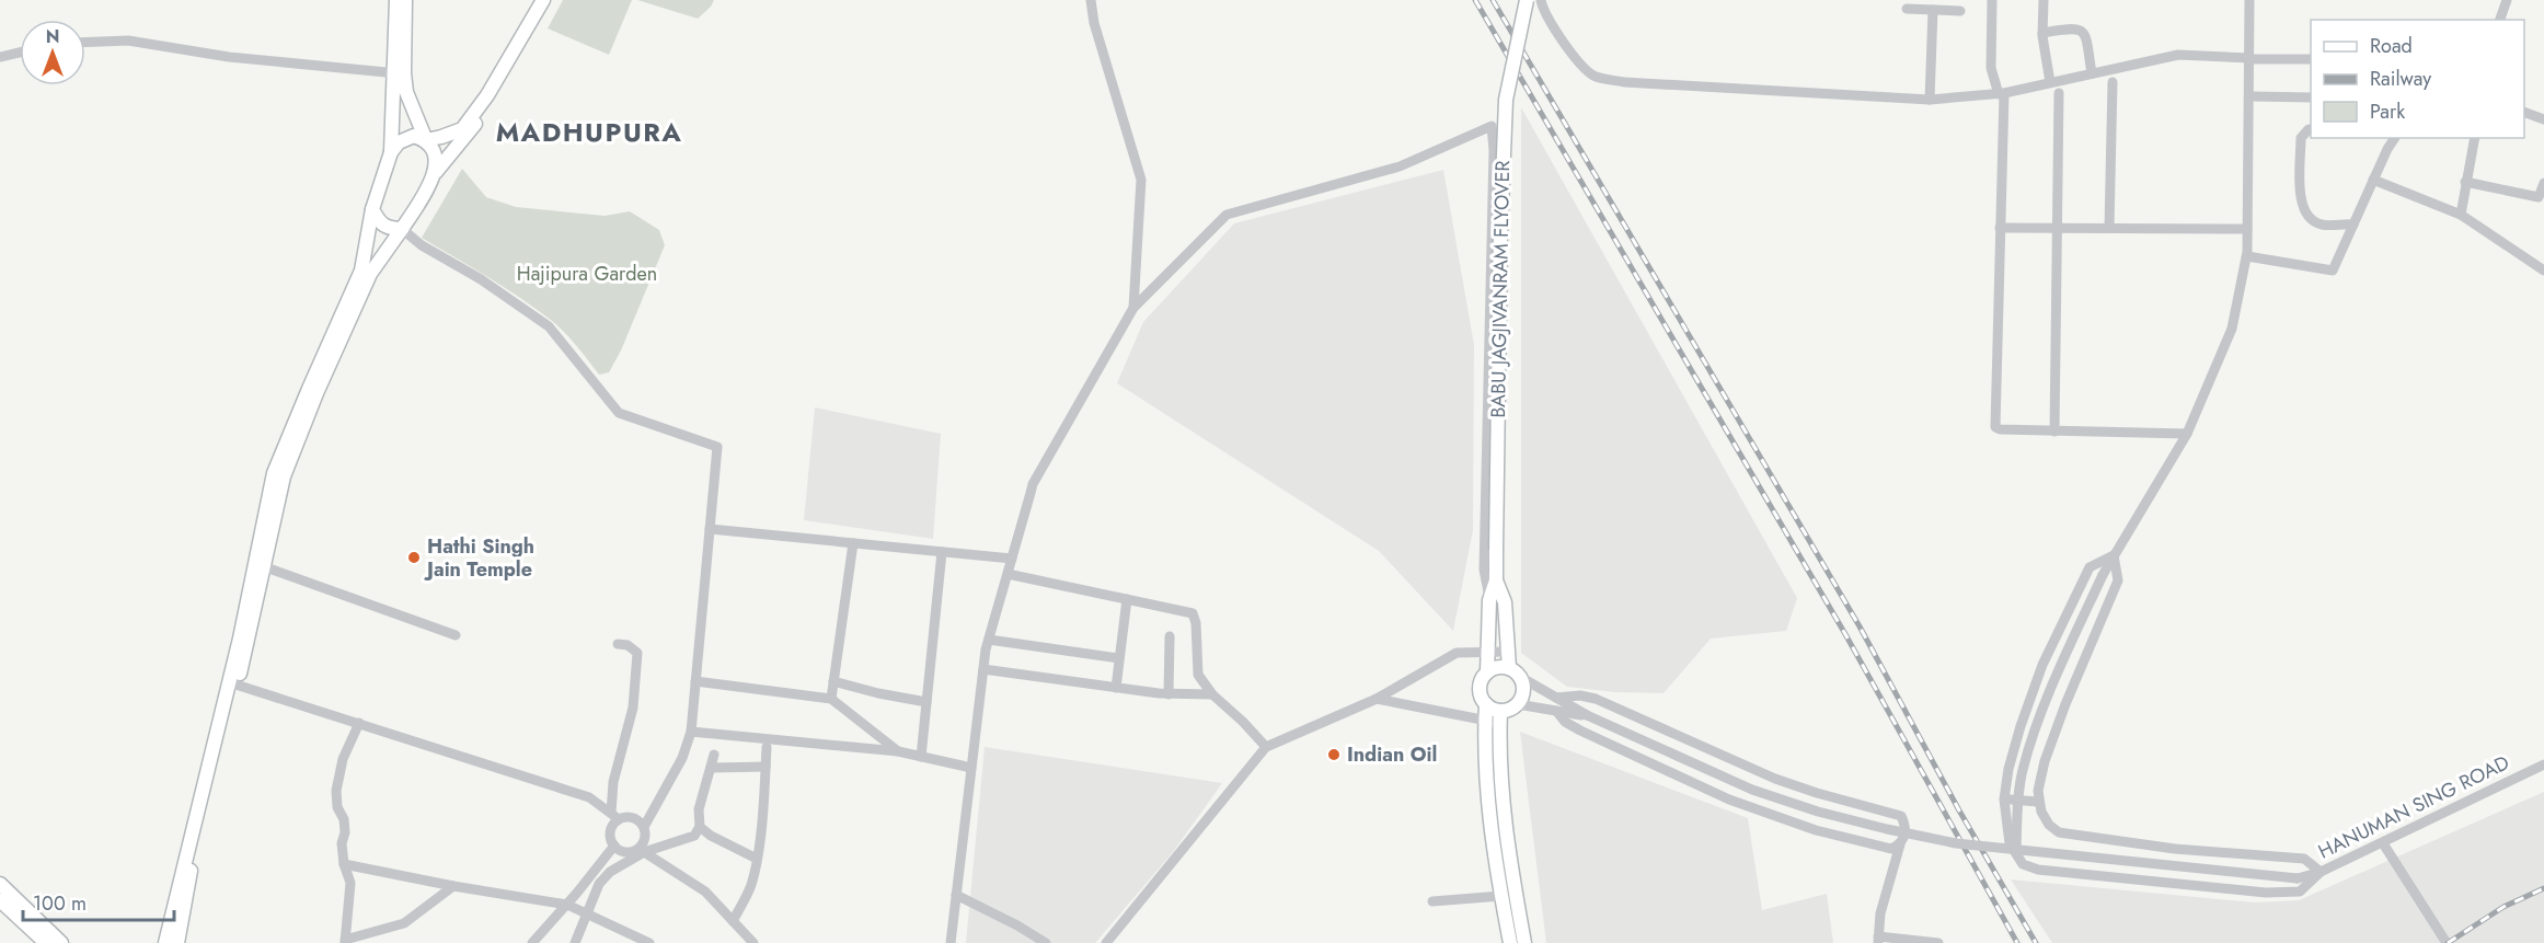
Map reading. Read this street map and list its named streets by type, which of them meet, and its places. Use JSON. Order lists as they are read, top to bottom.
{
  "streets": {
    "main road": ["BABU JAGJIVANRAM FLYOVER"],
    "street": ["HANUMAN SING ROAD"]
  },
  "districts": ["MADHUPURA"],
  "parks": ["Hajipura Garden"],
  "places": ["Hathi Singh Jain Temple", "Indian Oil"],
  "legend": ["Road", "Railway", "Park"],
  "scale_bar": "100 m",
  "north": "top"
}
